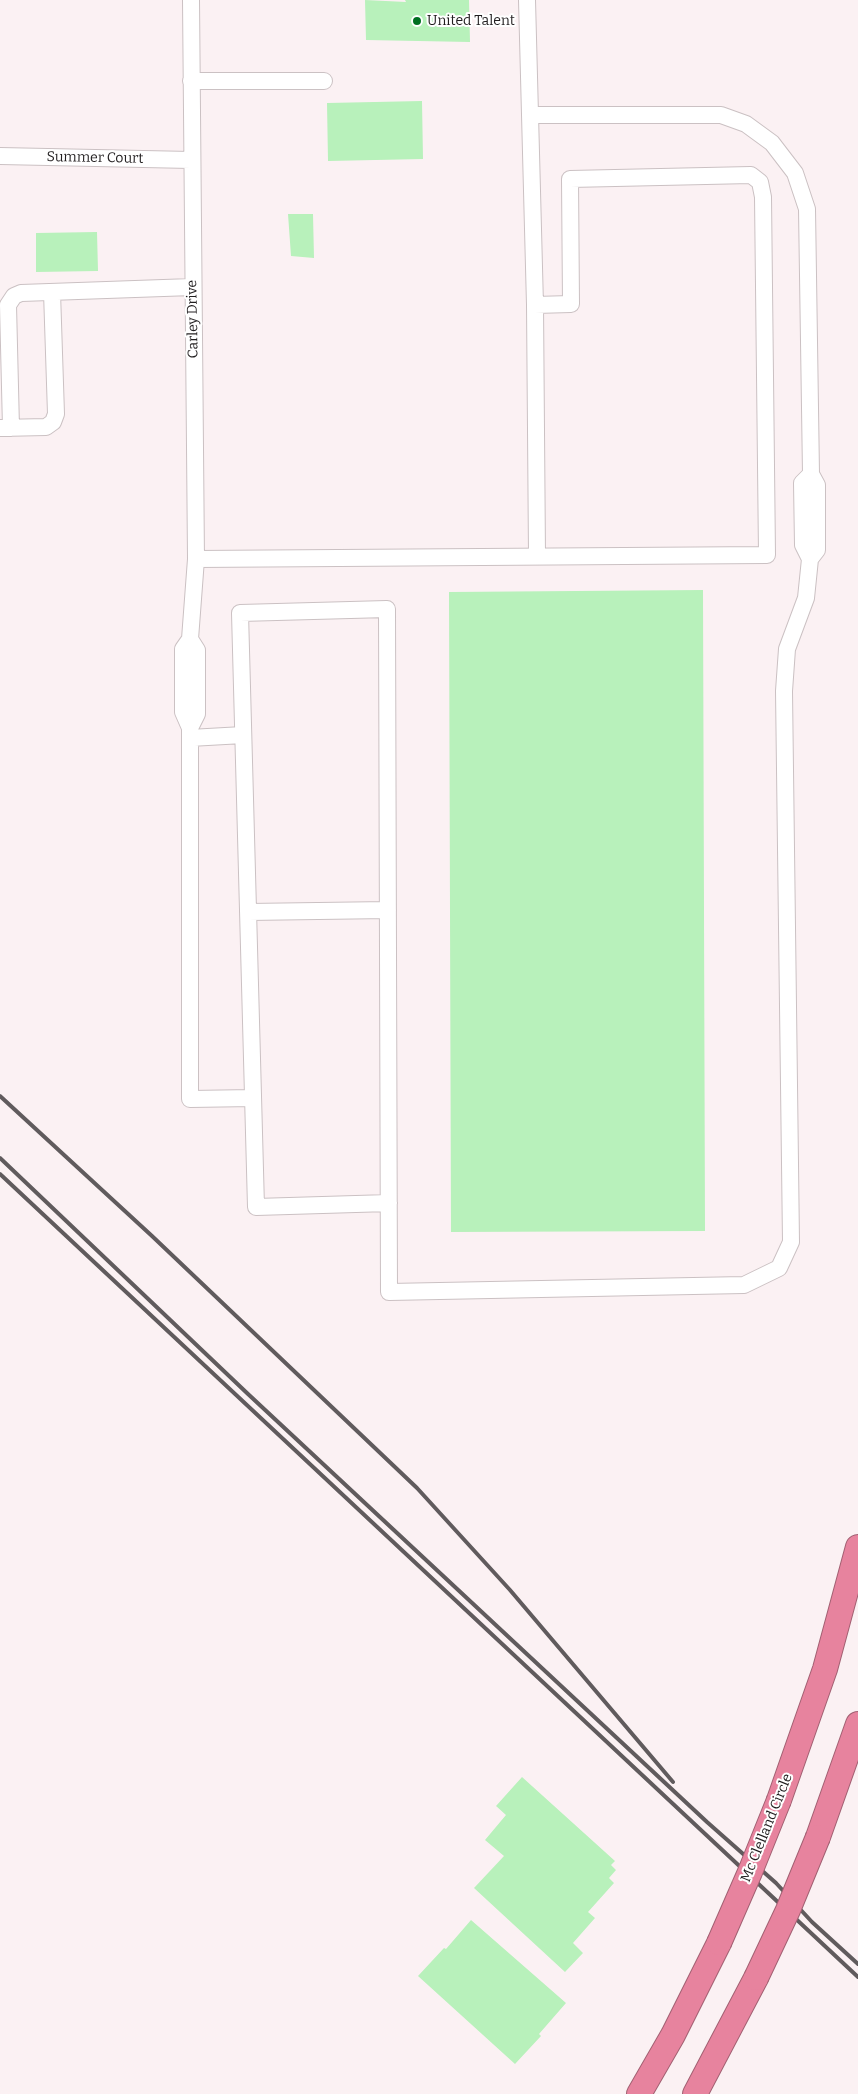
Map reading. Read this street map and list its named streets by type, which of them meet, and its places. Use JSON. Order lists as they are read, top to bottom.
{
  "streets": {
    "highway": ["Mc Clelland Circle"],
    "street": ["Summer Court", "Carley Drive"]
  },
  "crossings": [
    ["Summer Court", "Carley Drive"]
  ],
  "places": ["United Talent"]
}
